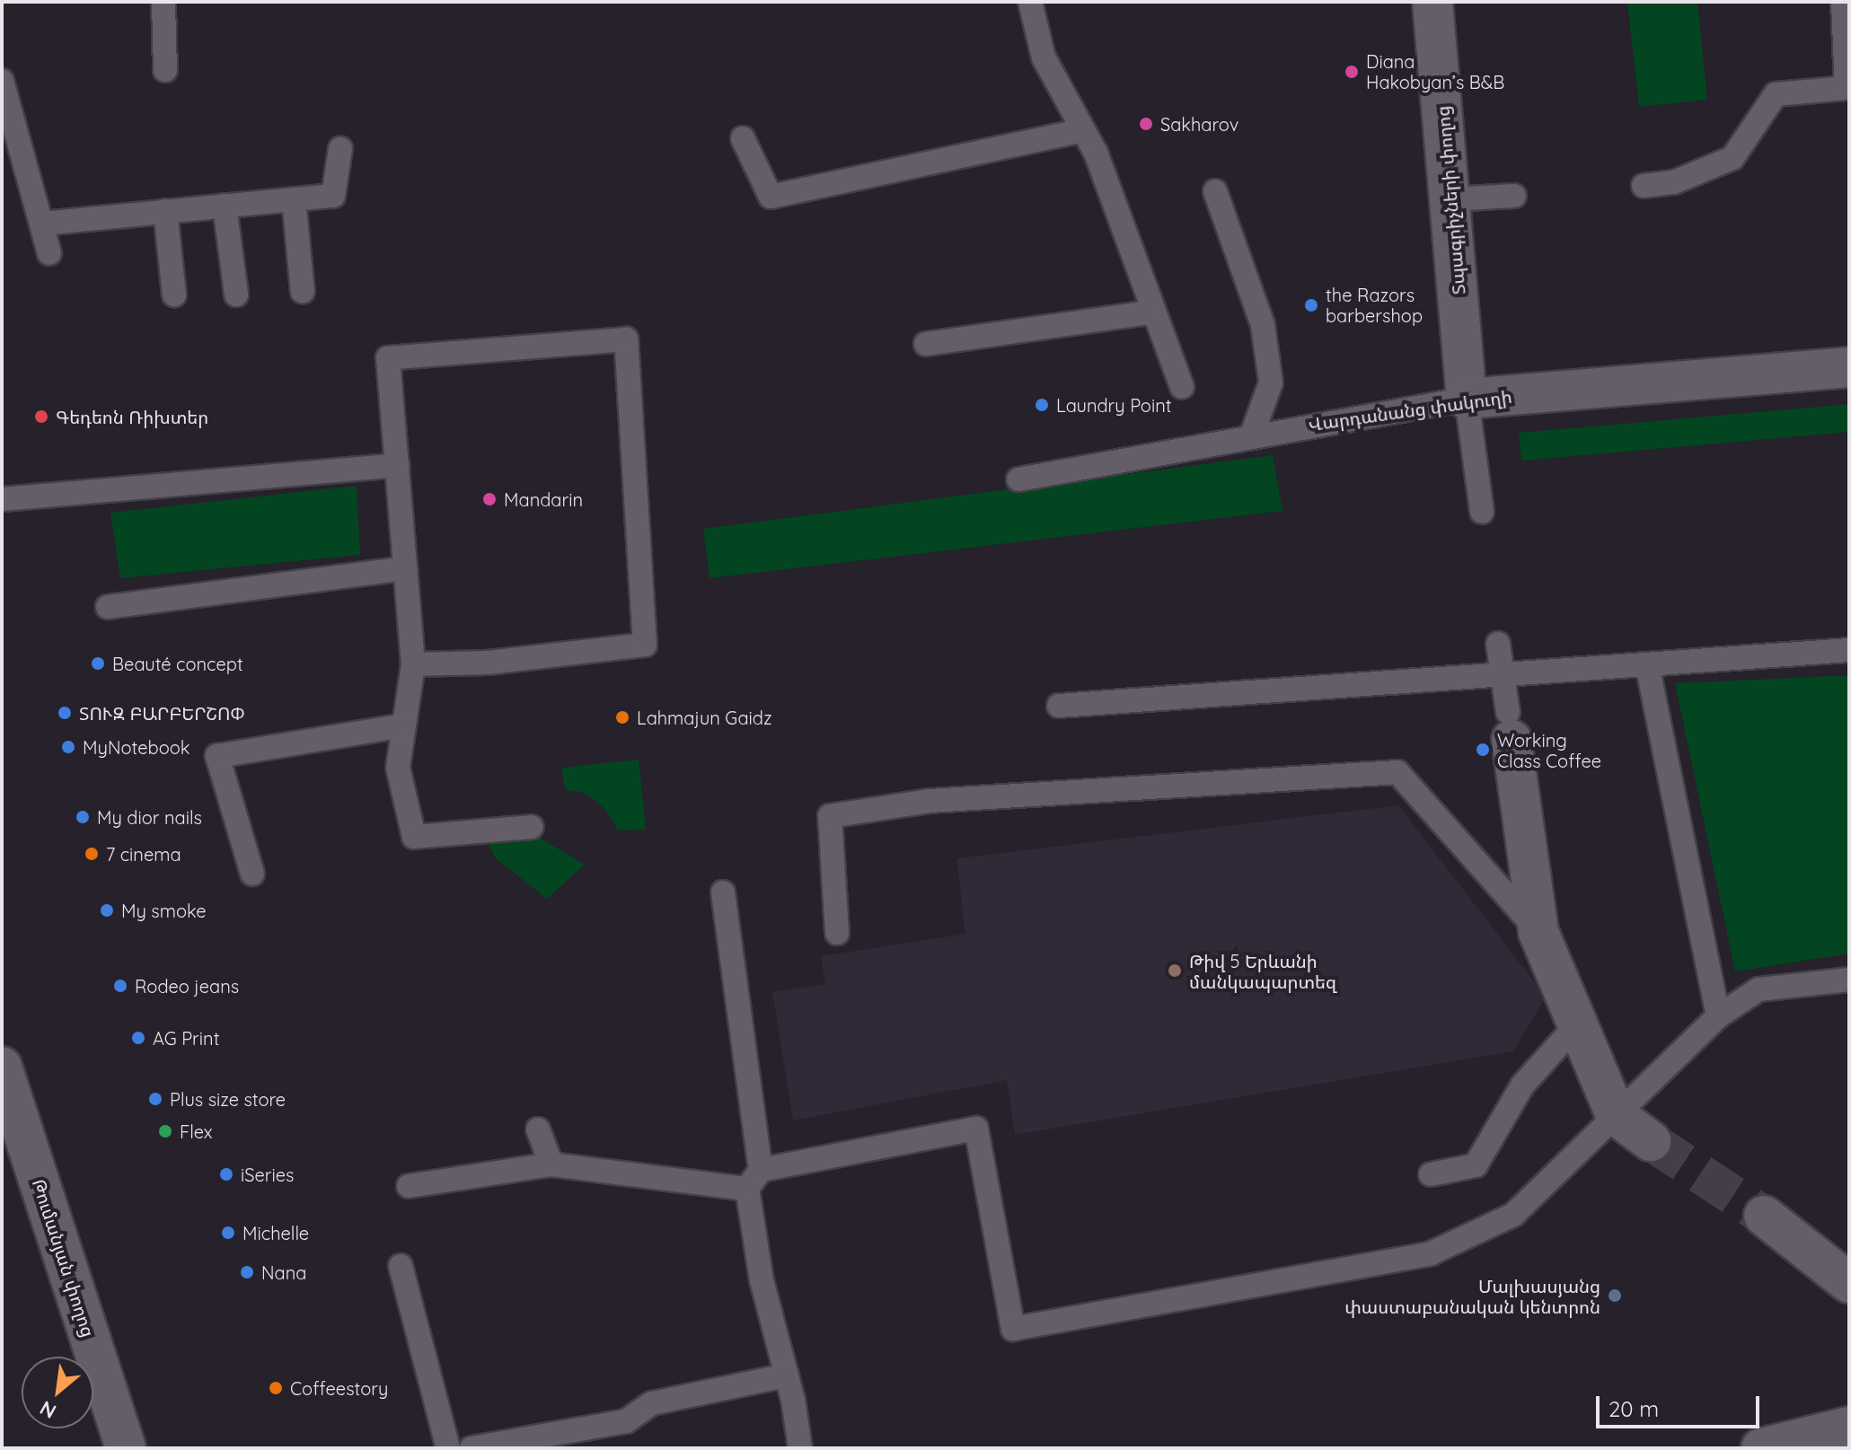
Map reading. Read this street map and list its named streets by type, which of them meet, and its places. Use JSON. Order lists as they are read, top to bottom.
{
  "streets": {
    "street": ["Տպագրիչների փողոց", "Վարդանանց փակուղի", "Թումանյան փողոց"]
  },
  "crossings": [
    ["Տպագրիչների փողոց", "Վարդանանց փակուղի"]
  ],
  "places": [
    "Diana Hakobyan’s B&B",
    "Sakharov",
    "the Razors barbershop",
    "Laundry Point",
    "Գեդեոն Ռիխտեր",
    "Mandarin",
    "Beauté concept",
    "ՏՈՒԶ ԲԱՐԲԵՐՇՈՓ",
    "Lahmajun Gaidz",
    "MyNotebook",
    "Working Class Coffee",
    "My dior nails",
    "7 cinema",
    "My smoke",
    "Թիվ 5 Երևանի մանկապարտեզ",
    "Rodeo jeans",
    "AG Print",
    "Plus size store",
    "Flex",
    "iSeries",
    "Michelle",
    "Nana",
    "Մալխասյանց փաստաբանական կենտրոն",
    "Coffeestory"
  ],
  "scale_bar": "20 m",
  "north": "bottom left"
}
